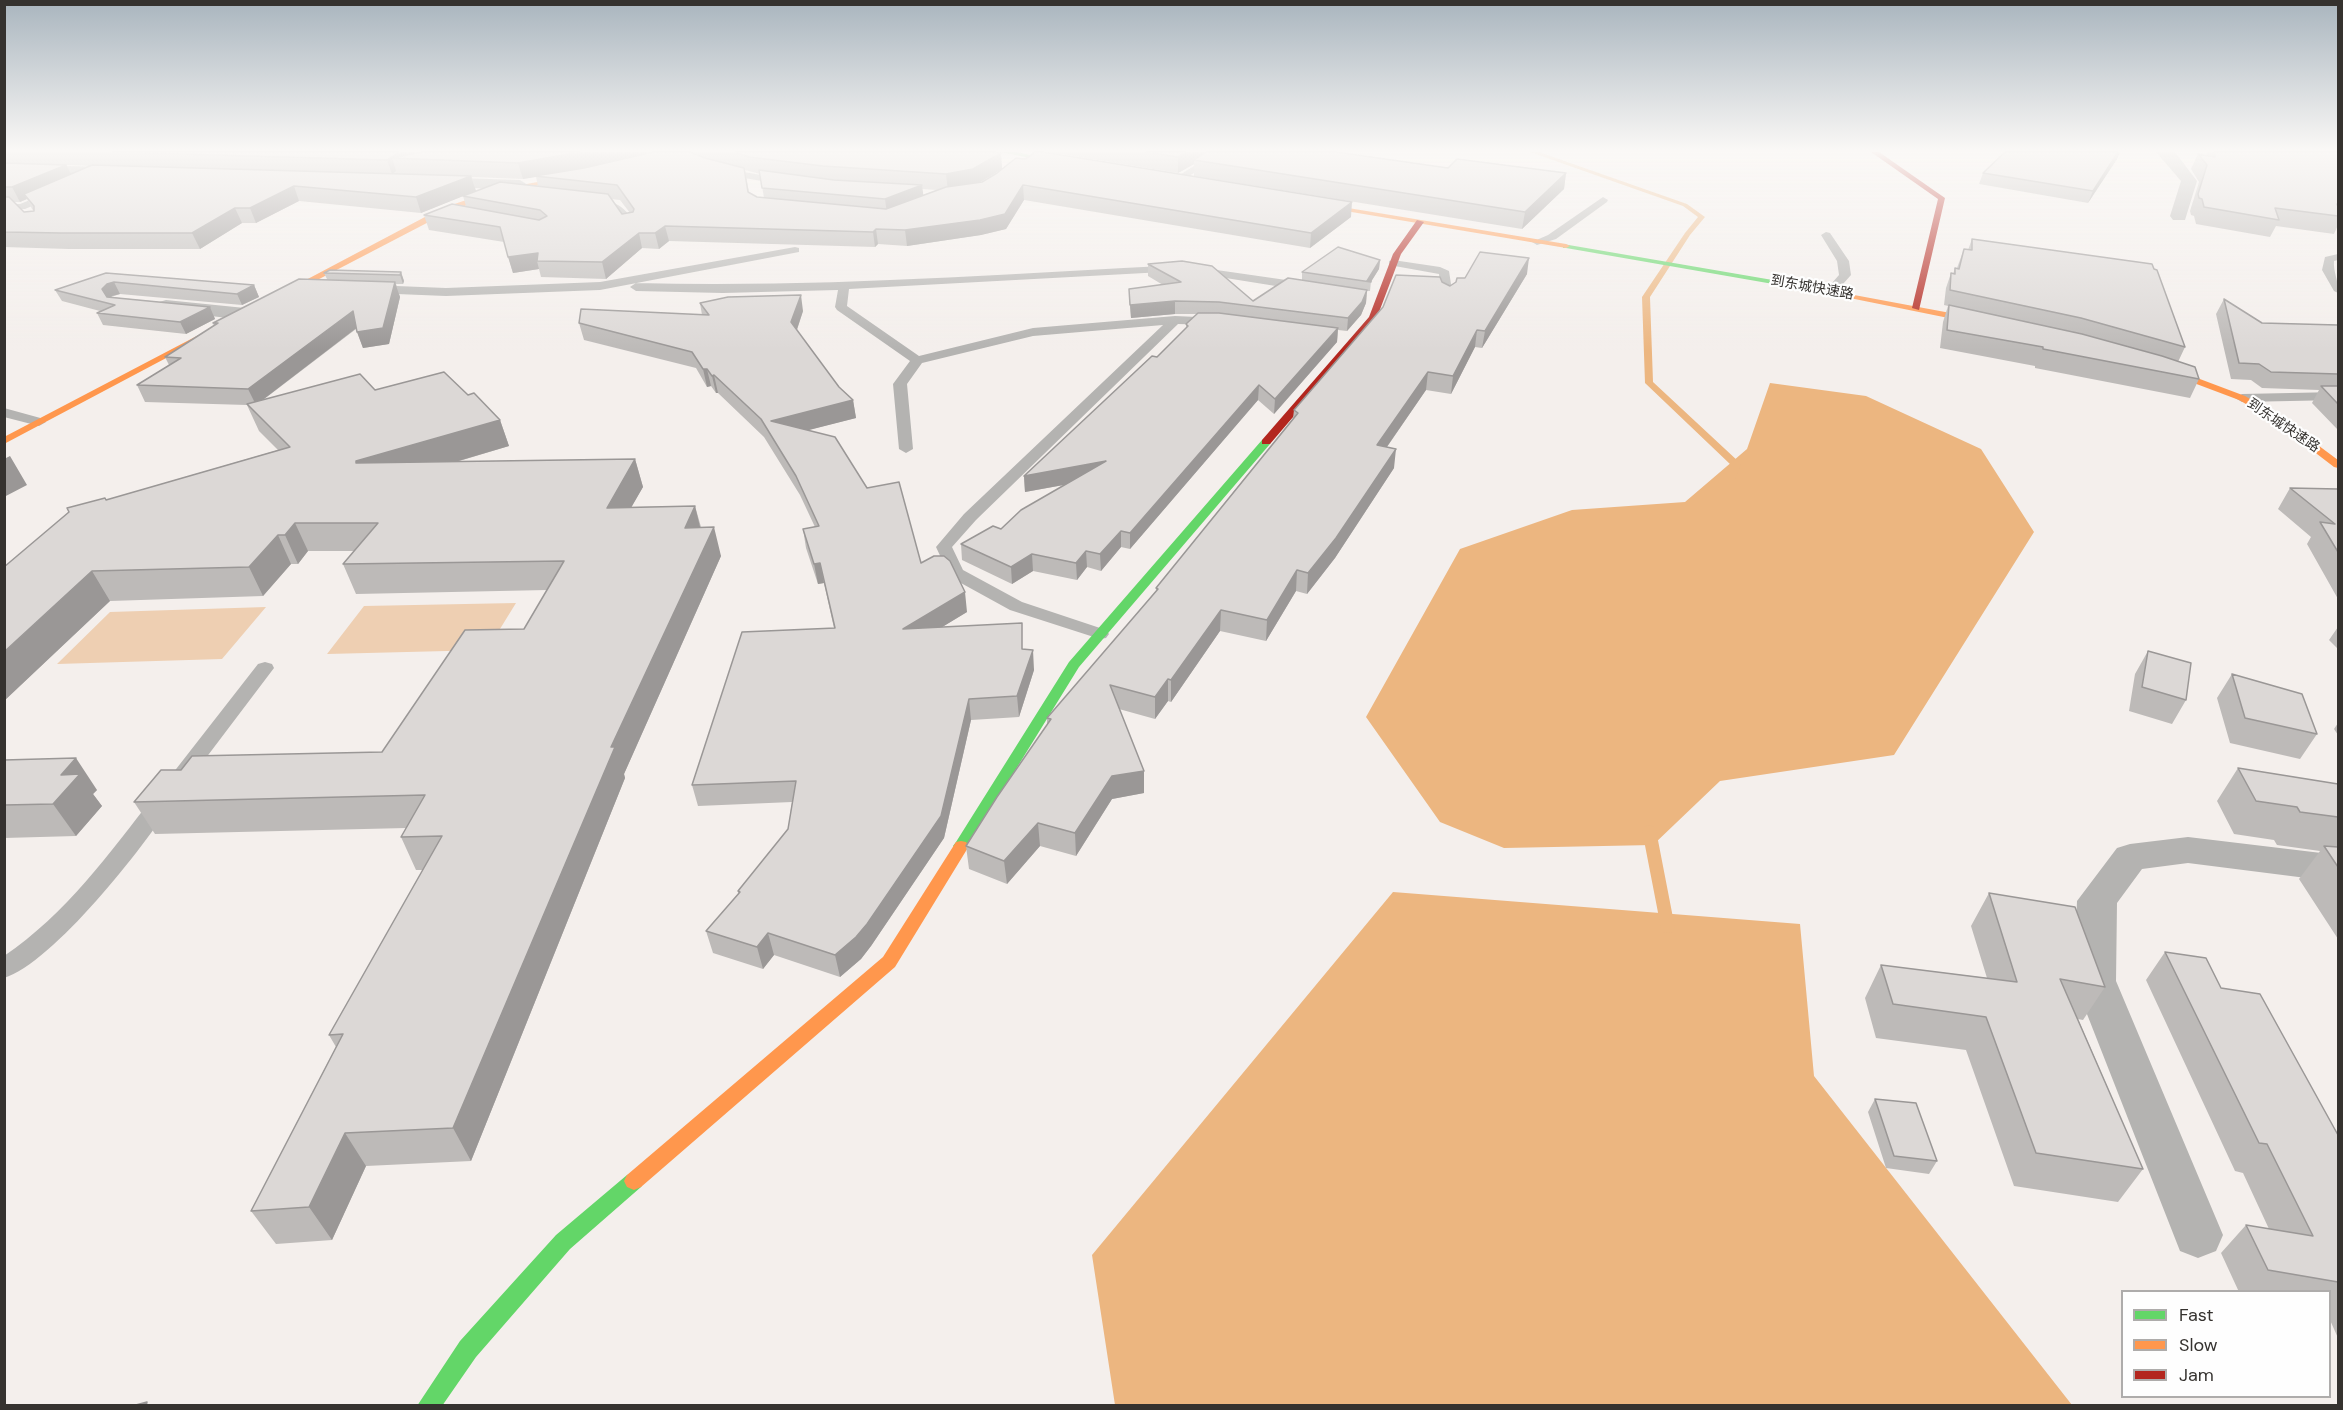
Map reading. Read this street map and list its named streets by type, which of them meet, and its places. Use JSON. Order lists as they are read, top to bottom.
{
  "streets": {
    "street": ["到东城快速路"]
  },
  "legend": ["Fast", "Slow", "Jam"]
}
